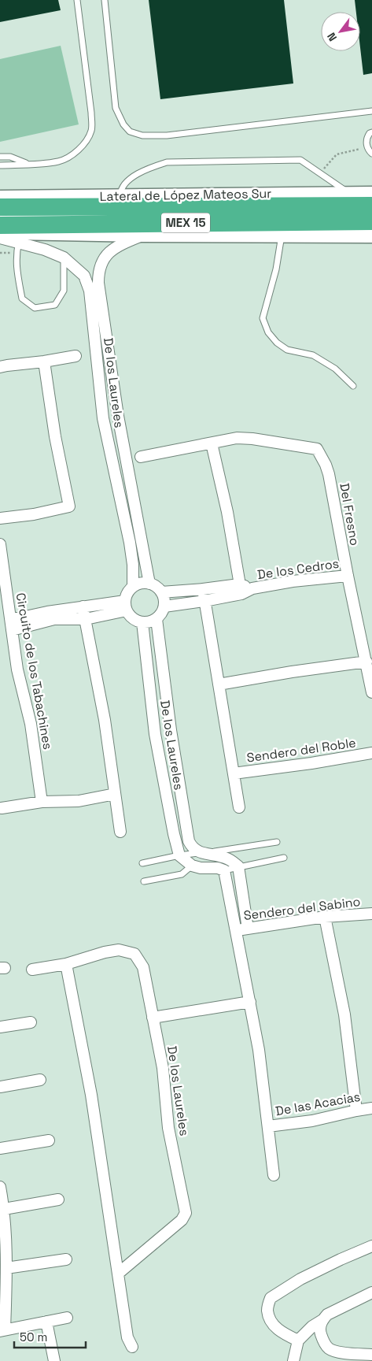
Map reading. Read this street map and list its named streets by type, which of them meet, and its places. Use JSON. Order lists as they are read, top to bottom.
{
  "streets": {
    "highway": ["MEX 15"],
    "street": [
      "Lateral de López Mateos Sur",
      "De los Laureles",
      "Del Fresno",
      "De los Cedros",
      "Circuito de los Tabachines",
      "Sendero del Roble",
      "Sendero del Sabino",
      "De las Acacias"
    ]
  },
  "crossings": [
    ["De los Laureles", "De los Cedros"],
    ["Del Fresno", "De los Cedros"]
  ],
  "scale_bar": "50 m",
  "north": "bottom left"
}
